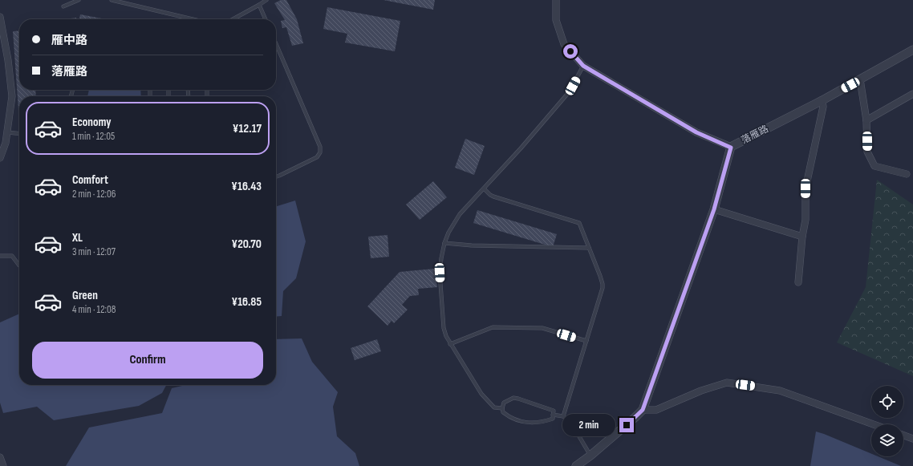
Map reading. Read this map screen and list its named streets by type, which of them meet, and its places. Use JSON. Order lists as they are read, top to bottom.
{
  "streets": {
    "street": ["落雁路"]
  },
  "page": {
    "banner": ["雁中路", "落雁路"],
    "list": [
      {
        "name": "Economy",
        "note": "1 min · 12:05",
        "value": "¥12.17"
      },
      {
        "name": "Comfort",
        "note": "2 min · 12:06",
        "value": "¥16.43"
      },
      {
        "name": "XL",
        "note": "3 min · 12:07",
        "value": "¥20.70"
      },
      {
        "name": "Green",
        "note": "4 min · 12:08",
        "value": "¥16.85"
      }
    ],
    "buttons": "Confirm",
    "bubble": "2 min"
  }
}
